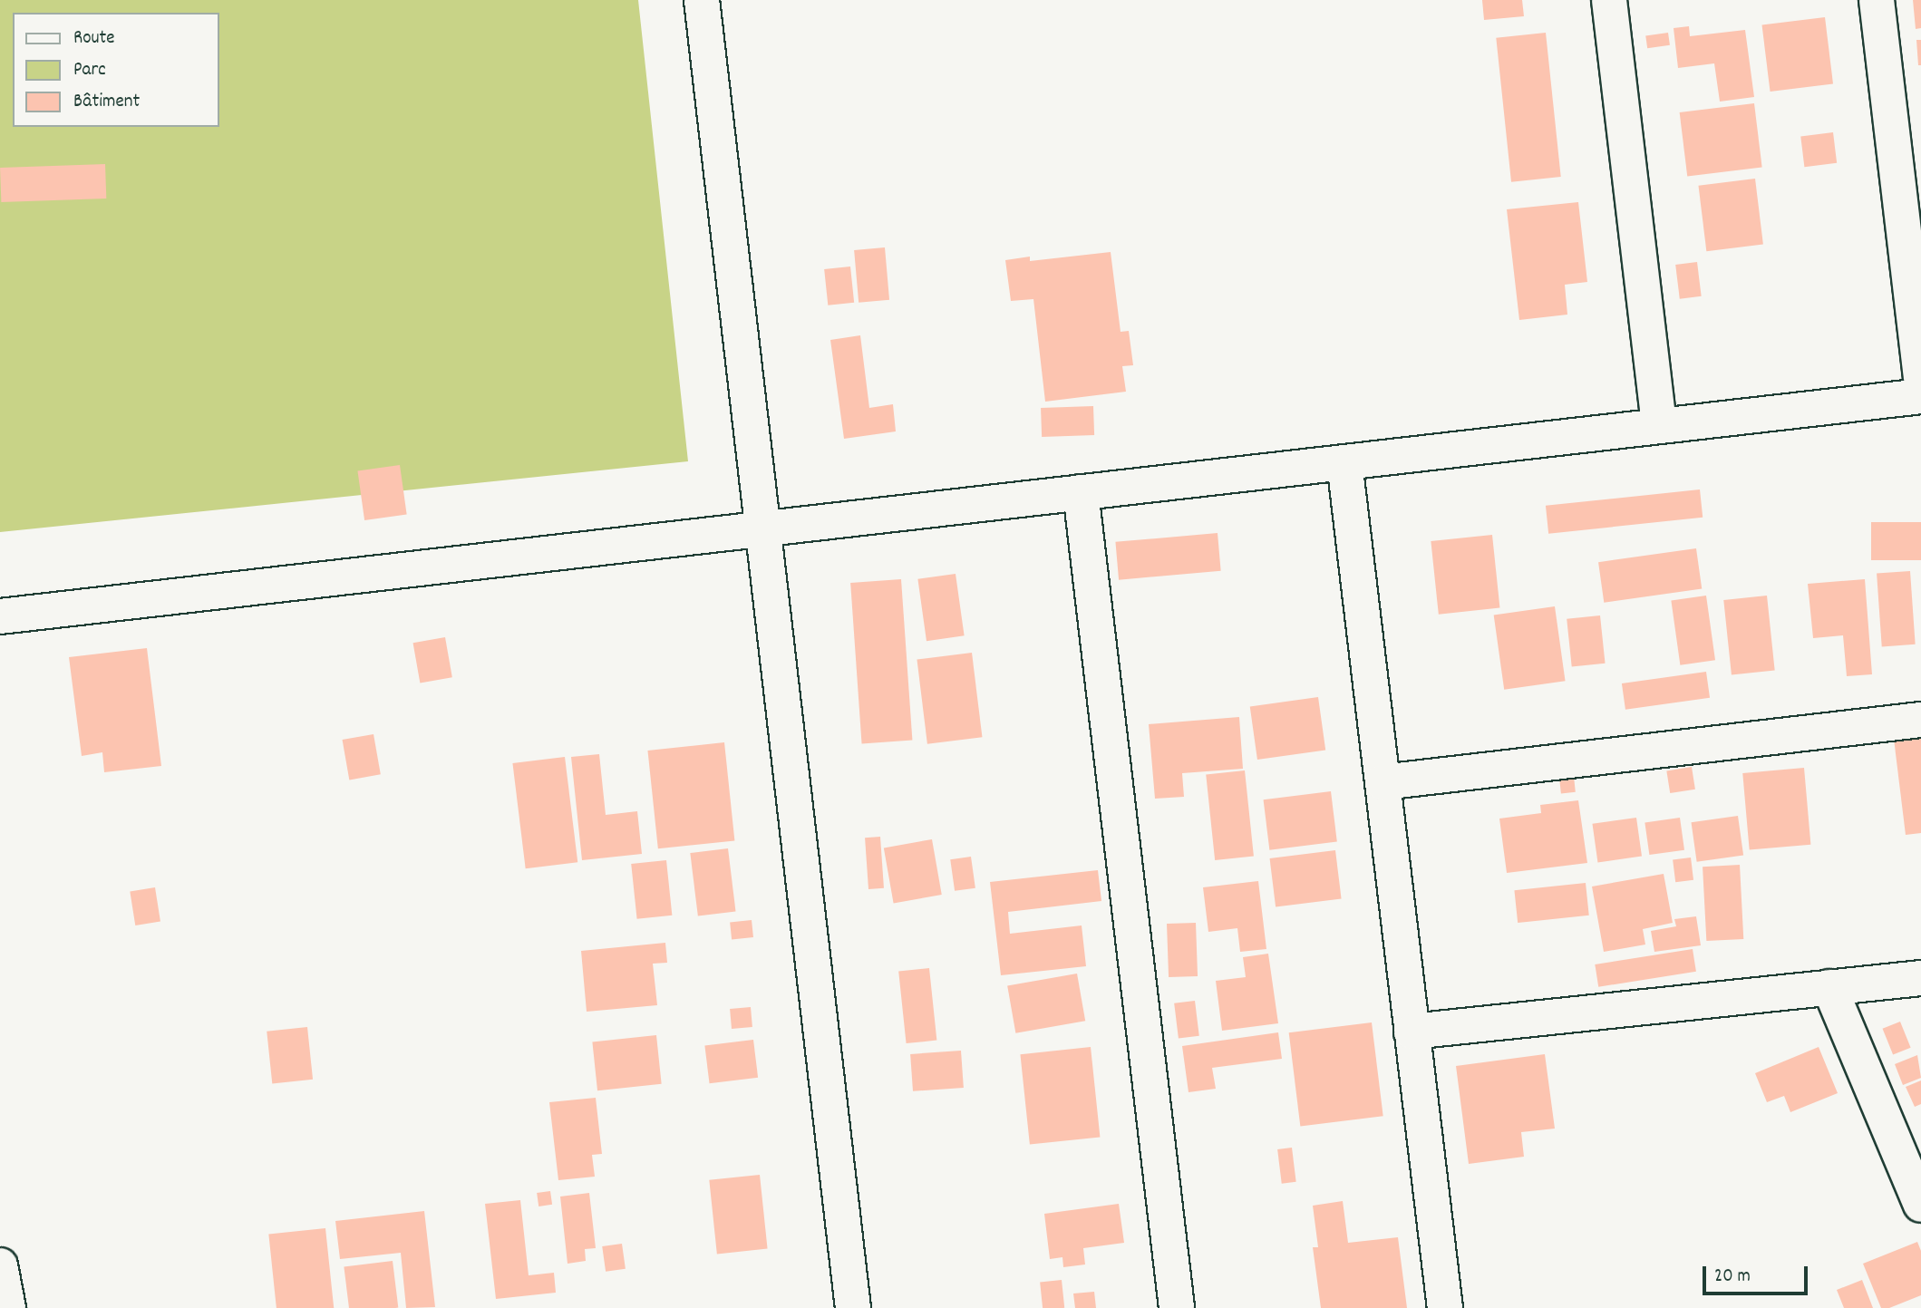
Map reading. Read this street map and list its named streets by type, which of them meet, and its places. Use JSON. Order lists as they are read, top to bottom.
{
  "legend": ["Route", "Parc", "Bâtiment"],
  "scale_bar": "20 m"
}
